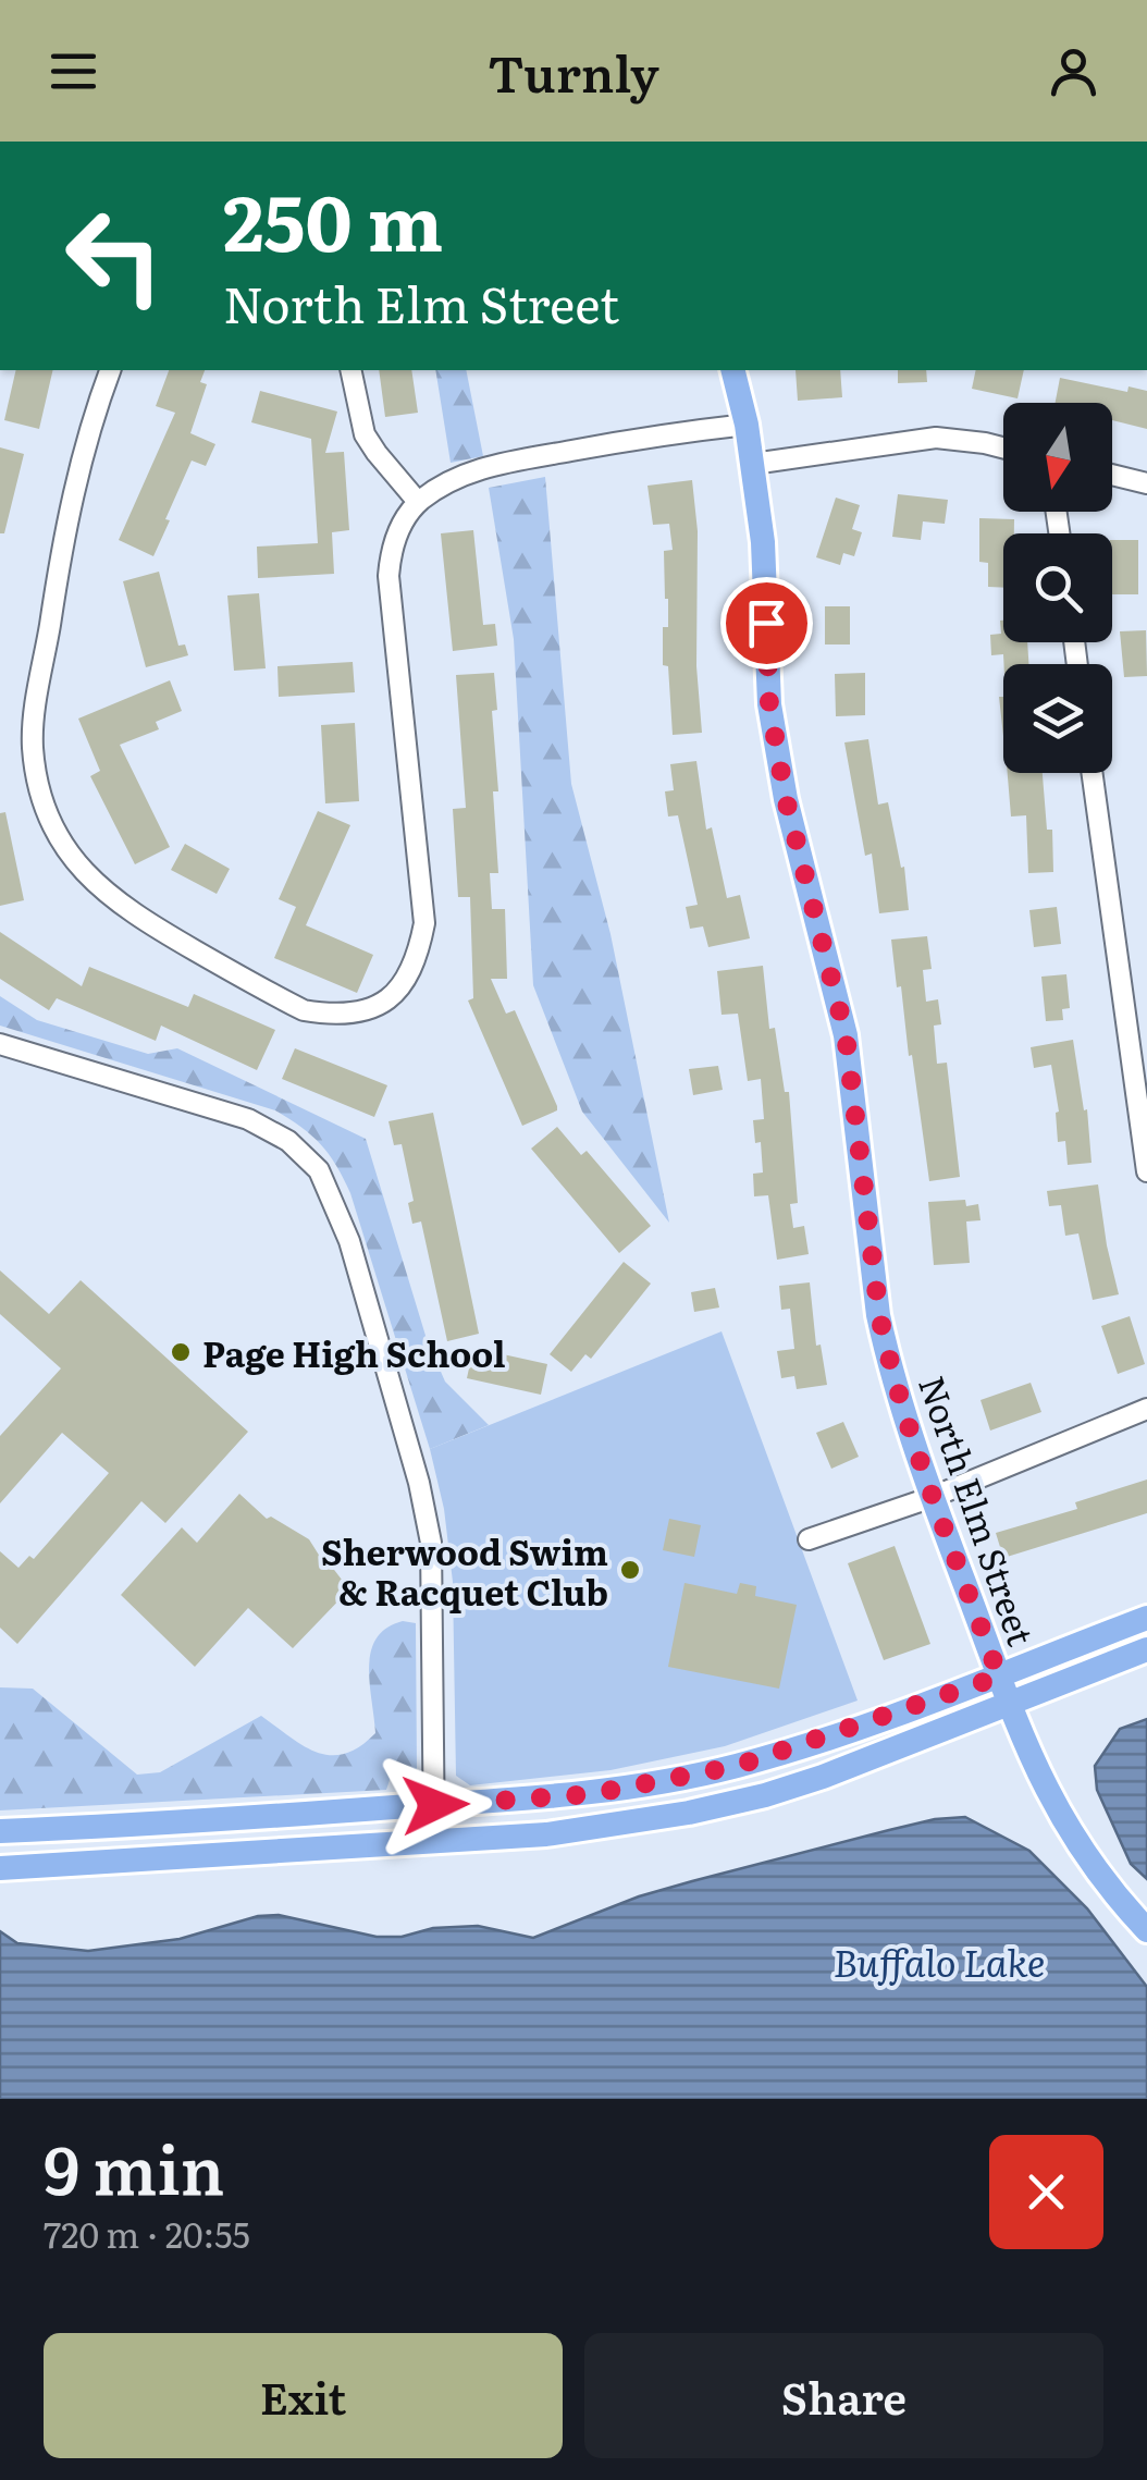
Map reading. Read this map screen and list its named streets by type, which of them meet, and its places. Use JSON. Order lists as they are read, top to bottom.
{
  "streets": {
    "main road": ["North Elm Street"]
  },
  "water": ["Buffalo Lake"],
  "places": ["Page High School", "Sherwood Swim & Racquet Club"],
  "north": "bottom",
  "page": {
    "header": "Turnly",
    "turn": ["250 m", "North Elm Street"],
    "heading": ["9 min", "720 m · 20:55"],
    "buttons": ["Exit", "Share"]
  }
}
